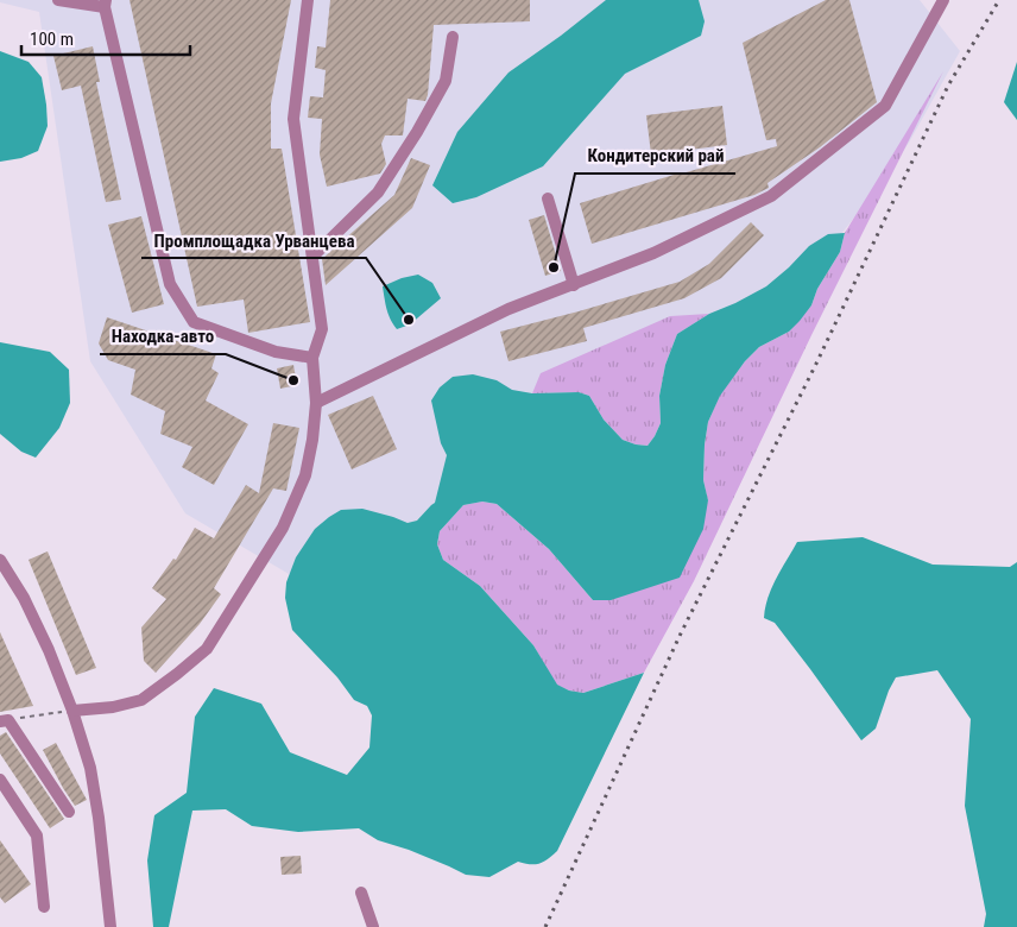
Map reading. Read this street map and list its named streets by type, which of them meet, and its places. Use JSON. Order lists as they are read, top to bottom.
{
  "places": ["Кондитерский рай", "Промплощадка Урванцева", "Находка-авто"],
  "scale_bar": "100 m"
}
